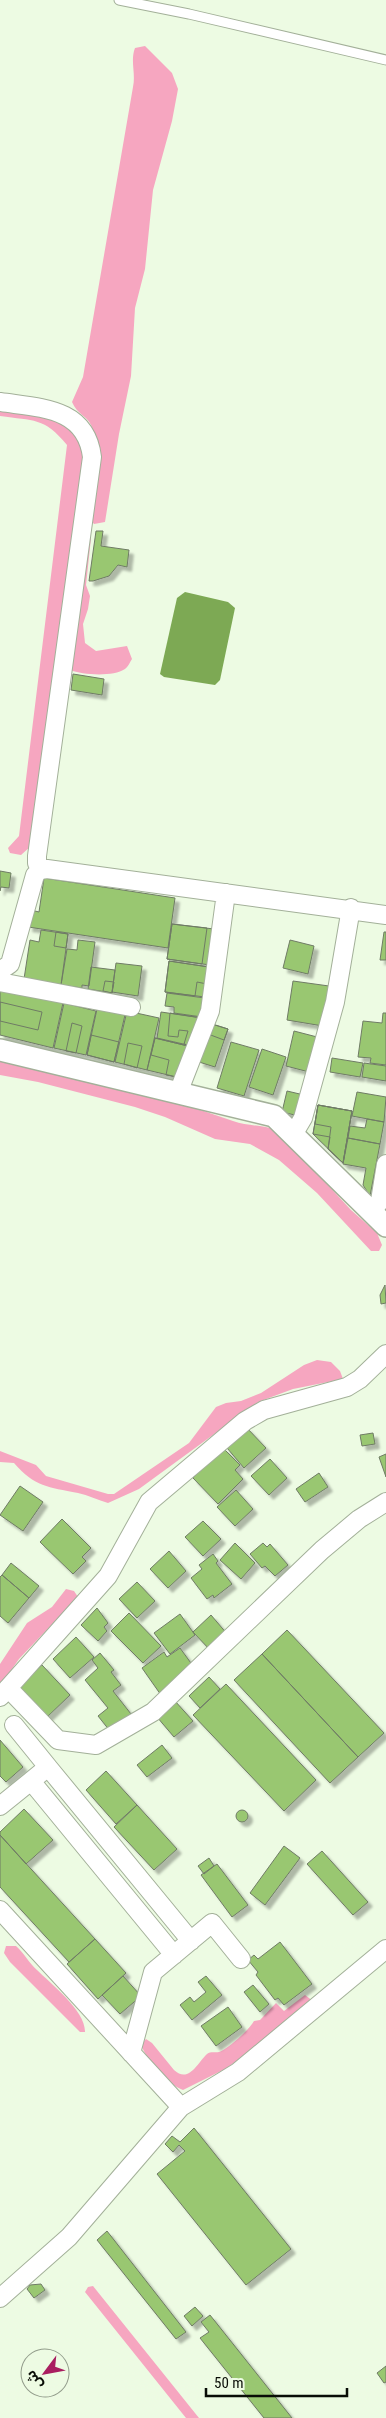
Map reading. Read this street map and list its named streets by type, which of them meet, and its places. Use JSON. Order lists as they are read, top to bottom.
{
  "scale_bar": "50 m",
  "north": "bottom left"
}
